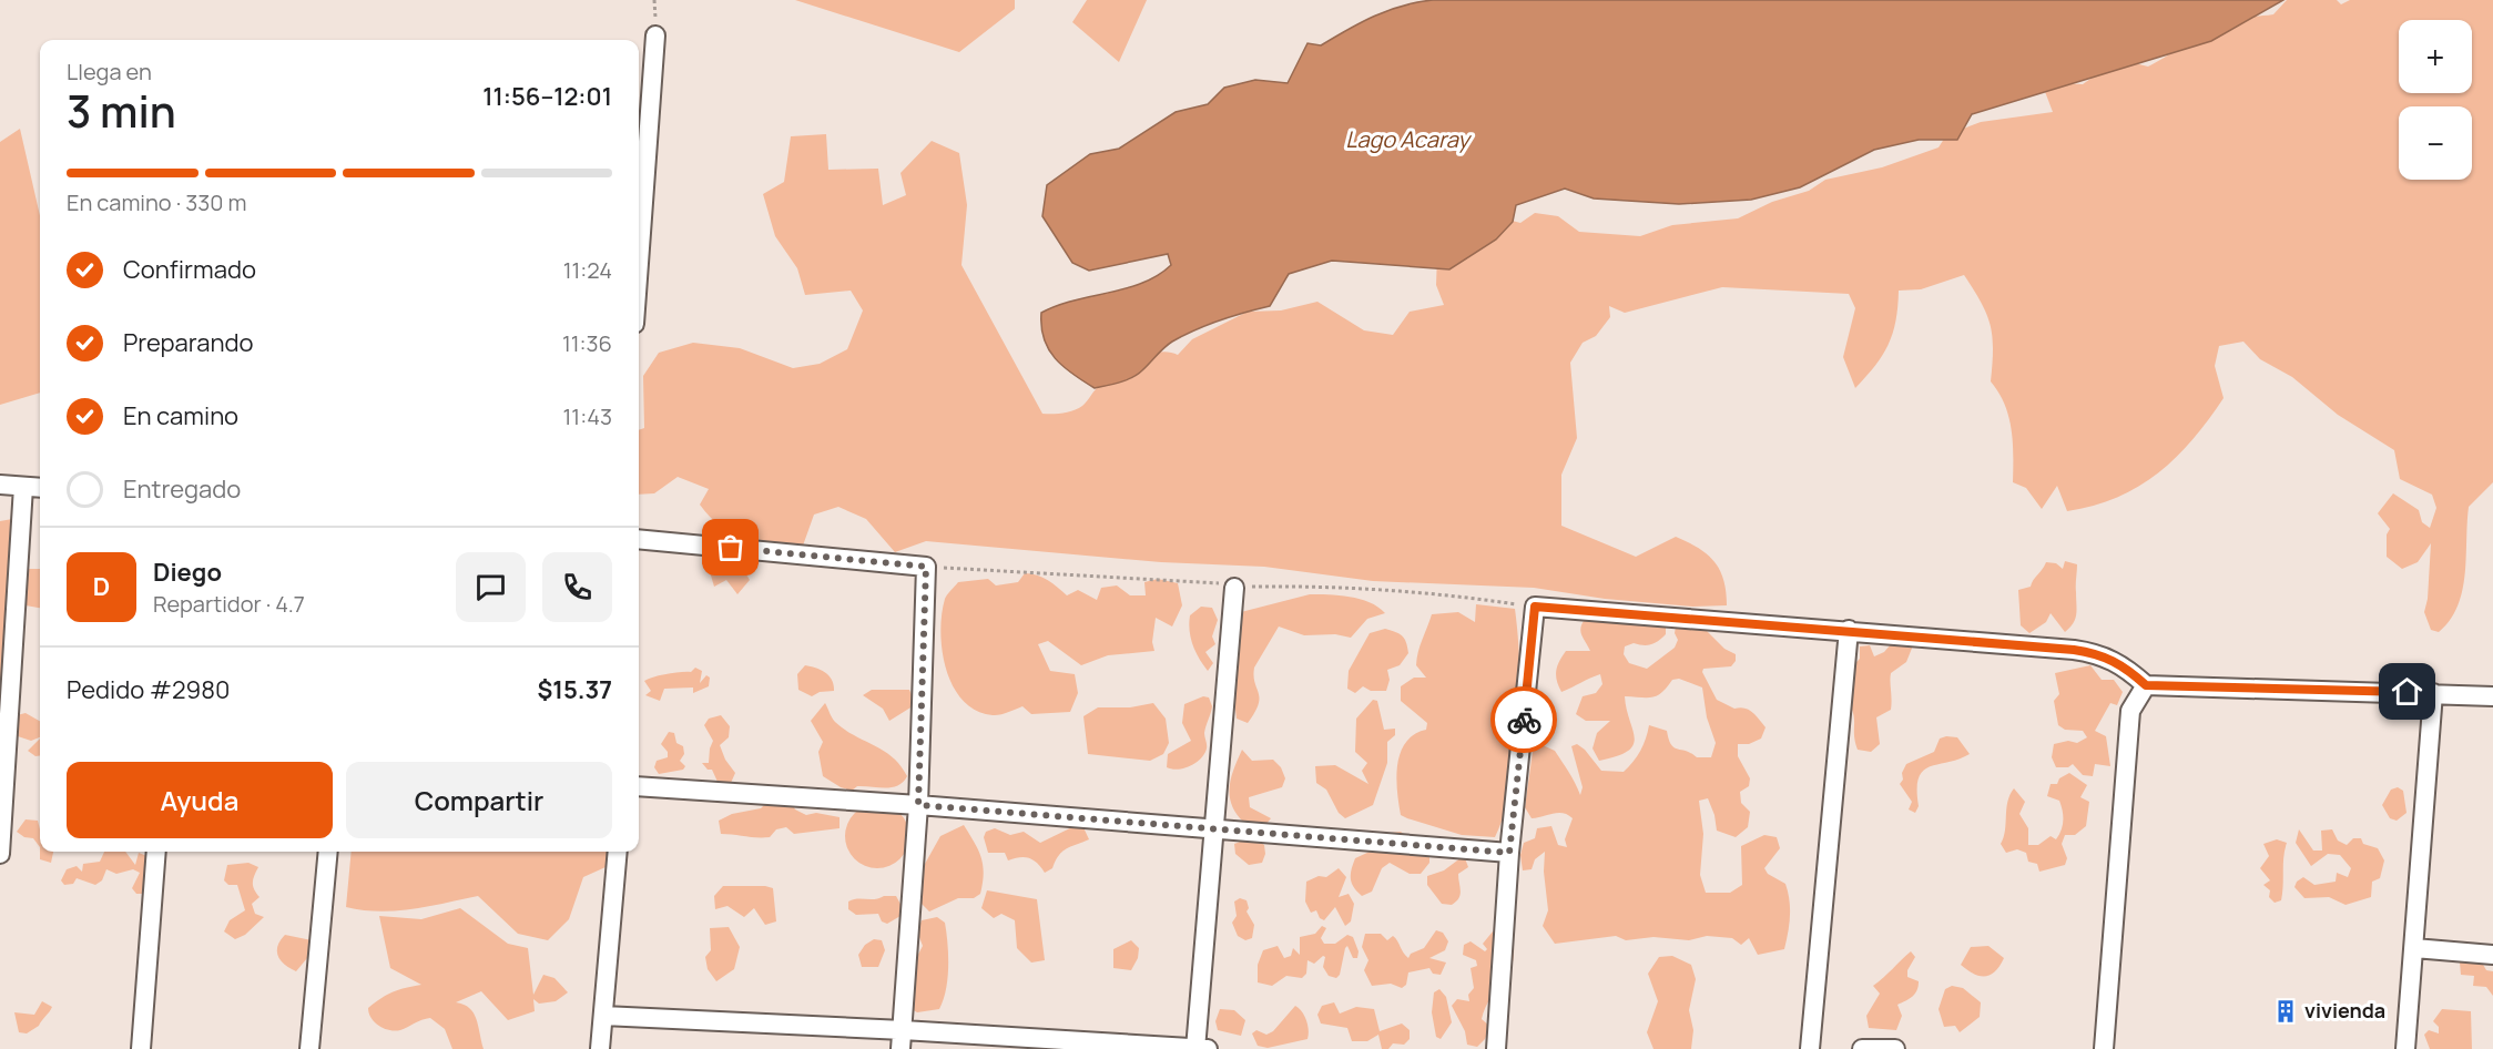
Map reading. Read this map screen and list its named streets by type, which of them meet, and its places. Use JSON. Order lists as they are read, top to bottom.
{
  "water": ["Lago Acaray"],
  "places": {
    "building": ["vivienda"]
  },
  "page": {
    "map_buttons": ["+", "−"],
    "heading": ["3 min", "Llega en", "11:56–12:01"],
    "panel": [
      "Diego",
      "Repartidor · 4.7",
      "Pedido #2980",
      "$15.37"
    ],
    "bar": "En camino · 330 m",
    "list": [
      ["Confirmado", "11:24"],
      ["Preparando", "11:36"],
      ["En camino", "11:43"],
      "Entregado"
    ],
    "round": "D",
    "buttons": ["Ayuda", "Compartir"]
  }
}
